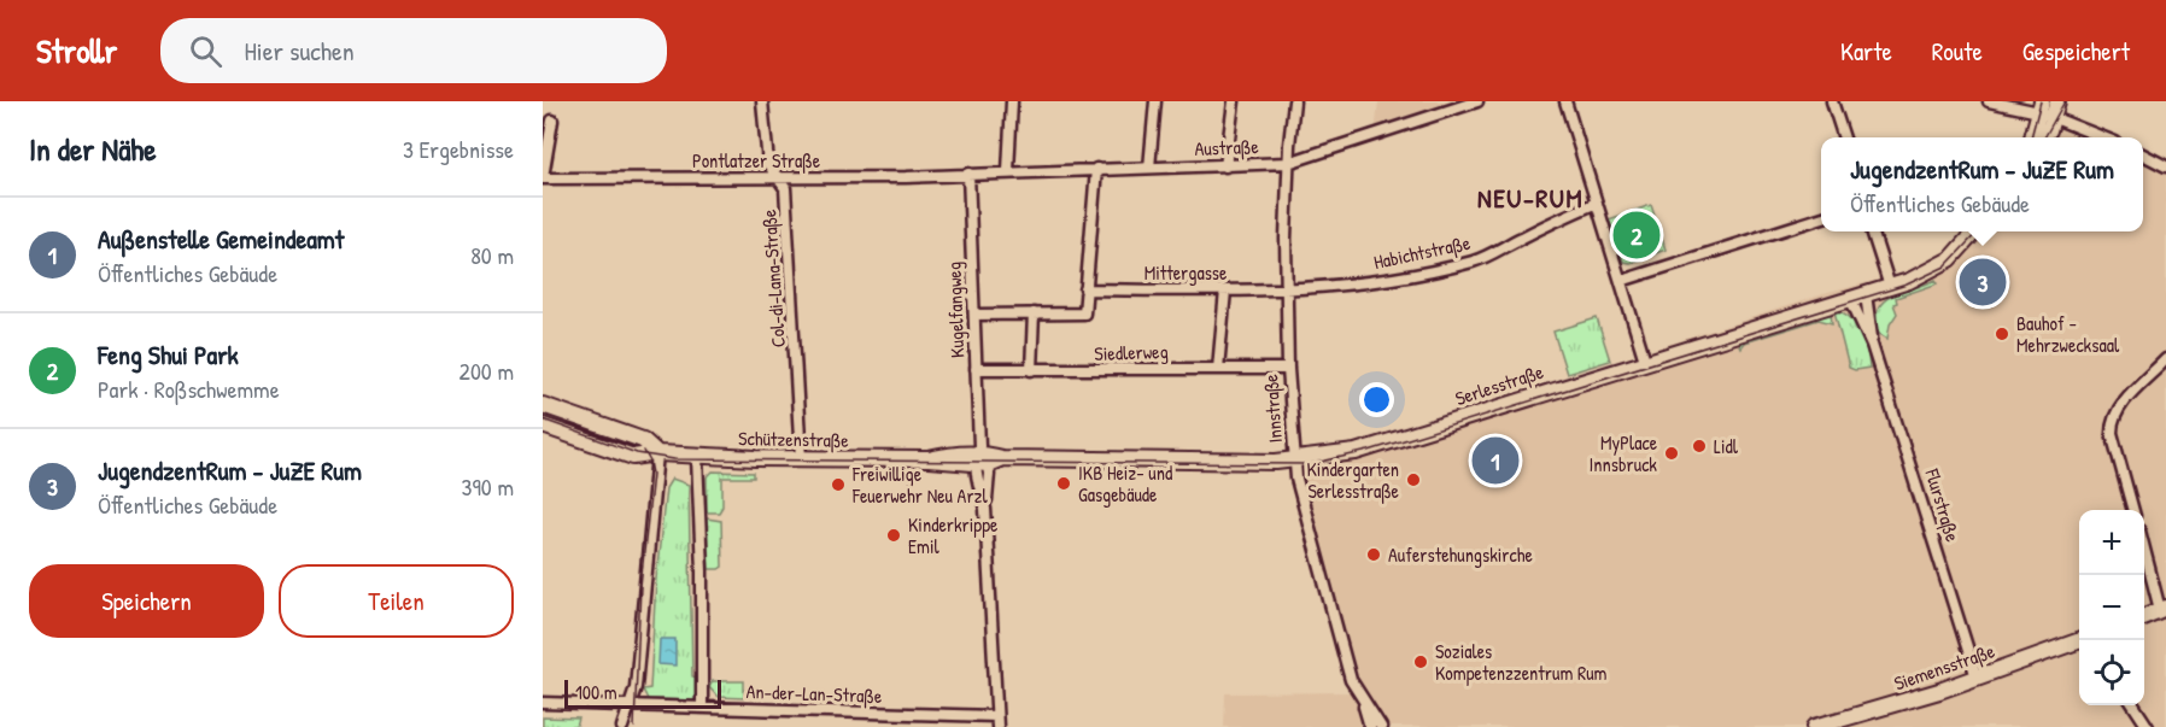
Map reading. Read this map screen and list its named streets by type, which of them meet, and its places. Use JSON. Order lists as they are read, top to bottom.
{
  "streets": {
    "street": [
      "Austraße",
      "Pontlatzer Straße",
      "Habichtstraße",
      "Mittergasse",
      "Col-di-Lana-Straße",
      "Kugelfangweg",
      "Siedlerweg",
      "Serlesstraße",
      "Innstraße",
      "Schützenstraße",
      "Flurstraße",
      "Siemensstraße",
      "An-der-Lan-Straße"
    ]
  },
  "crossings": [
    ["Austraße", "Pontlatzer Straße"],
    ["Austraße", "Kugelfangweg"],
    ["Austraße", "Innstraße"],
    ["Pontlatzer Straße", "Col-di-Lana-Straße"],
    ["Pontlatzer Straße", "Kugelfangweg"],
    ["Habichtstraße", "Mittergasse"],
    ["Habichtstraße", "Innstraße"],
    ["Mittergasse", "Innstraße"],
    ["Col-di-Lana-Straße", "Schützenstraße"],
    ["Kugelfangweg", "Siedlerweg"],
    ["Kugelfangweg", "Serlesstraße"],
    ["Kugelfangweg", "Schützenstraße"],
    ["Kugelfangweg", "An-der-Lan-Straße"],
    ["Siedlerweg", "Innstraße"],
    ["Serlesstraße", "Innstraße"],
    ["Serlesstraße", "Schützenstraße"],
    ["Serlesstraße", "Flurstraße"],
    ["Flurstraße", "Siemensstraße"]
  ],
  "districts": ["NEU-RUM"],
  "places": [
    "Bauhof - Mehrzwecksaal",
    "Lidl",
    "MyPlace Innsbruck",
    "Kindergarten Serlesstraße",
    "IKB Heiz- und Gasgebäude",
    "Freiwillige Feuerwehr Neu Arzl",
    "Kinderkrippe Emil",
    "Auferstehungskirche",
    "Soziales Kompetenzzentrum Rum"
  ],
  "scale_bar": "100 m",
  "page": {
    "header": "Strollr",
    "search": "Hier suchen",
    "nav": ["Karte", "Route", "Gespeichert"],
    "heading": ["In der Nähe", "3 Ergebnisse"],
    "popup": ["JugendzentRum - JuZE Rum", "Öffentliches Gebäude"],
    "list": [
      {
        "mark": "1",
        "name": "Außenstelle Gemeindeamt",
        "note": "Öffentliches Gebäude",
        "value": "80 m"
      },
      {
        "mark": "2",
        "name": "Feng Shui Park",
        "note": "Park · Roßschwemme",
        "value": "200 m"
      },
      {
        "mark": "3",
        "name": "JugendzentRum - JuZE Rum",
        "note": "Öffentliches Gebäude",
        "value": "390 m"
      }
    ],
    "pins": ["2", "3", "1"],
    "map_buttons": ["+", "−"],
    "buttons": ["Speichern", "Teilen"],
    "scale": "100 m"
  }
}
